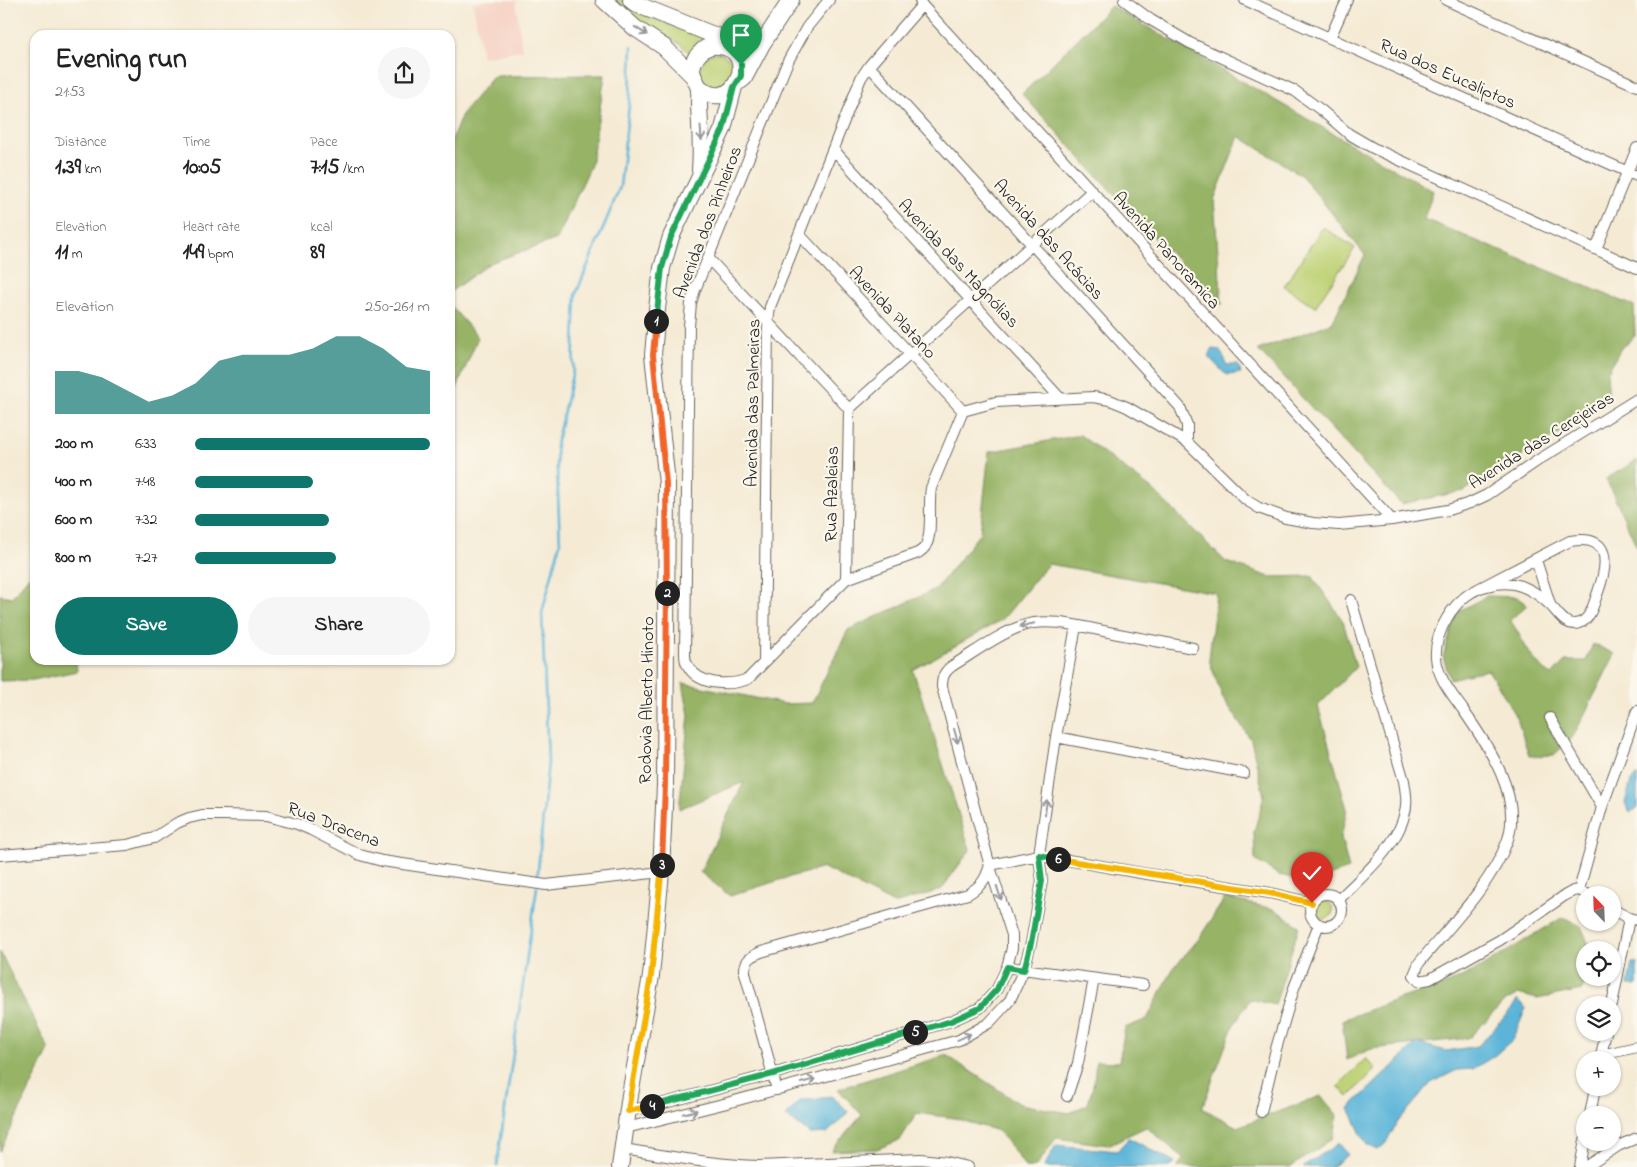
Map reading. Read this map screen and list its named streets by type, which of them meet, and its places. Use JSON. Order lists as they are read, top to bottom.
{
  "streets": {
    "main road": ["Rodovia Alberto Hinoto"],
    "street": [
      "Rua dos Eucaliptos",
      "Avenida dos Pinheiros",
      "Avenida das Acácias",
      "Avenida Panoramica",
      "Avenida das Magnólias",
      "Avenida Platano",
      "Avenida das Palmeiras",
      "Avenida das Cerejeiras",
      "Rua Azaleias",
      "Rua Dracena"
    ]
  },
  "crossings": [
    ["Avenida dos Pinheiros", "Avenida das Palmeiras"],
    ["Avenida das Acácias", "Avenida das Palmeiras"],
    ["Avenida das Acácias", "Avenida das Cerejeiras"],
    ["Avenida Panoramica", "Avenida das Palmeiras"],
    ["Avenida Panoramica", "Avenida das Cerejeiras"],
    ["Avenida das Magnólias", "Avenida das Palmeiras"],
    ["Avenida das Magnólias", "Avenida das Cerejeiras"],
    ["Avenida Platano", "Avenida das Palmeiras"],
    ["Avenida Platano", "Avenida das Cerejeiras"],
    ["Rodovia Alberto Hinoto", "Rua Dracena"]
  ],
  "north": "top left",
  "page": {
    "heading": ["Evening run", "21:53"],
    "stats": [
      ["Distance", "1.39 km"],
      ["Time", "10:05"],
      ["Pace", "7:15 /km"],
      ["Elevation", "11 m"],
      ["Heart rate", "149 bpm"],
      ["kcal", "89"]
    ],
    "chart": ["Elevation", "250–261 m"],
    "pins": [
      "1",
      "2",
      "6",
      "3",
      "5",
      "4"
    ],
    "list": [
      {
        "name": "200 m",
        "note": "6:33"
      },
      {
        "name": "400 m",
        "note": "7:48"
      },
      {
        "name": "600 m",
        "note": "7:32"
      },
      {
        "name": "800 m",
        "note": "7:27"
      }
    ],
    "buttons": ["Save", "Share"],
    "map_buttons": ["+", "−"]
  }
}
